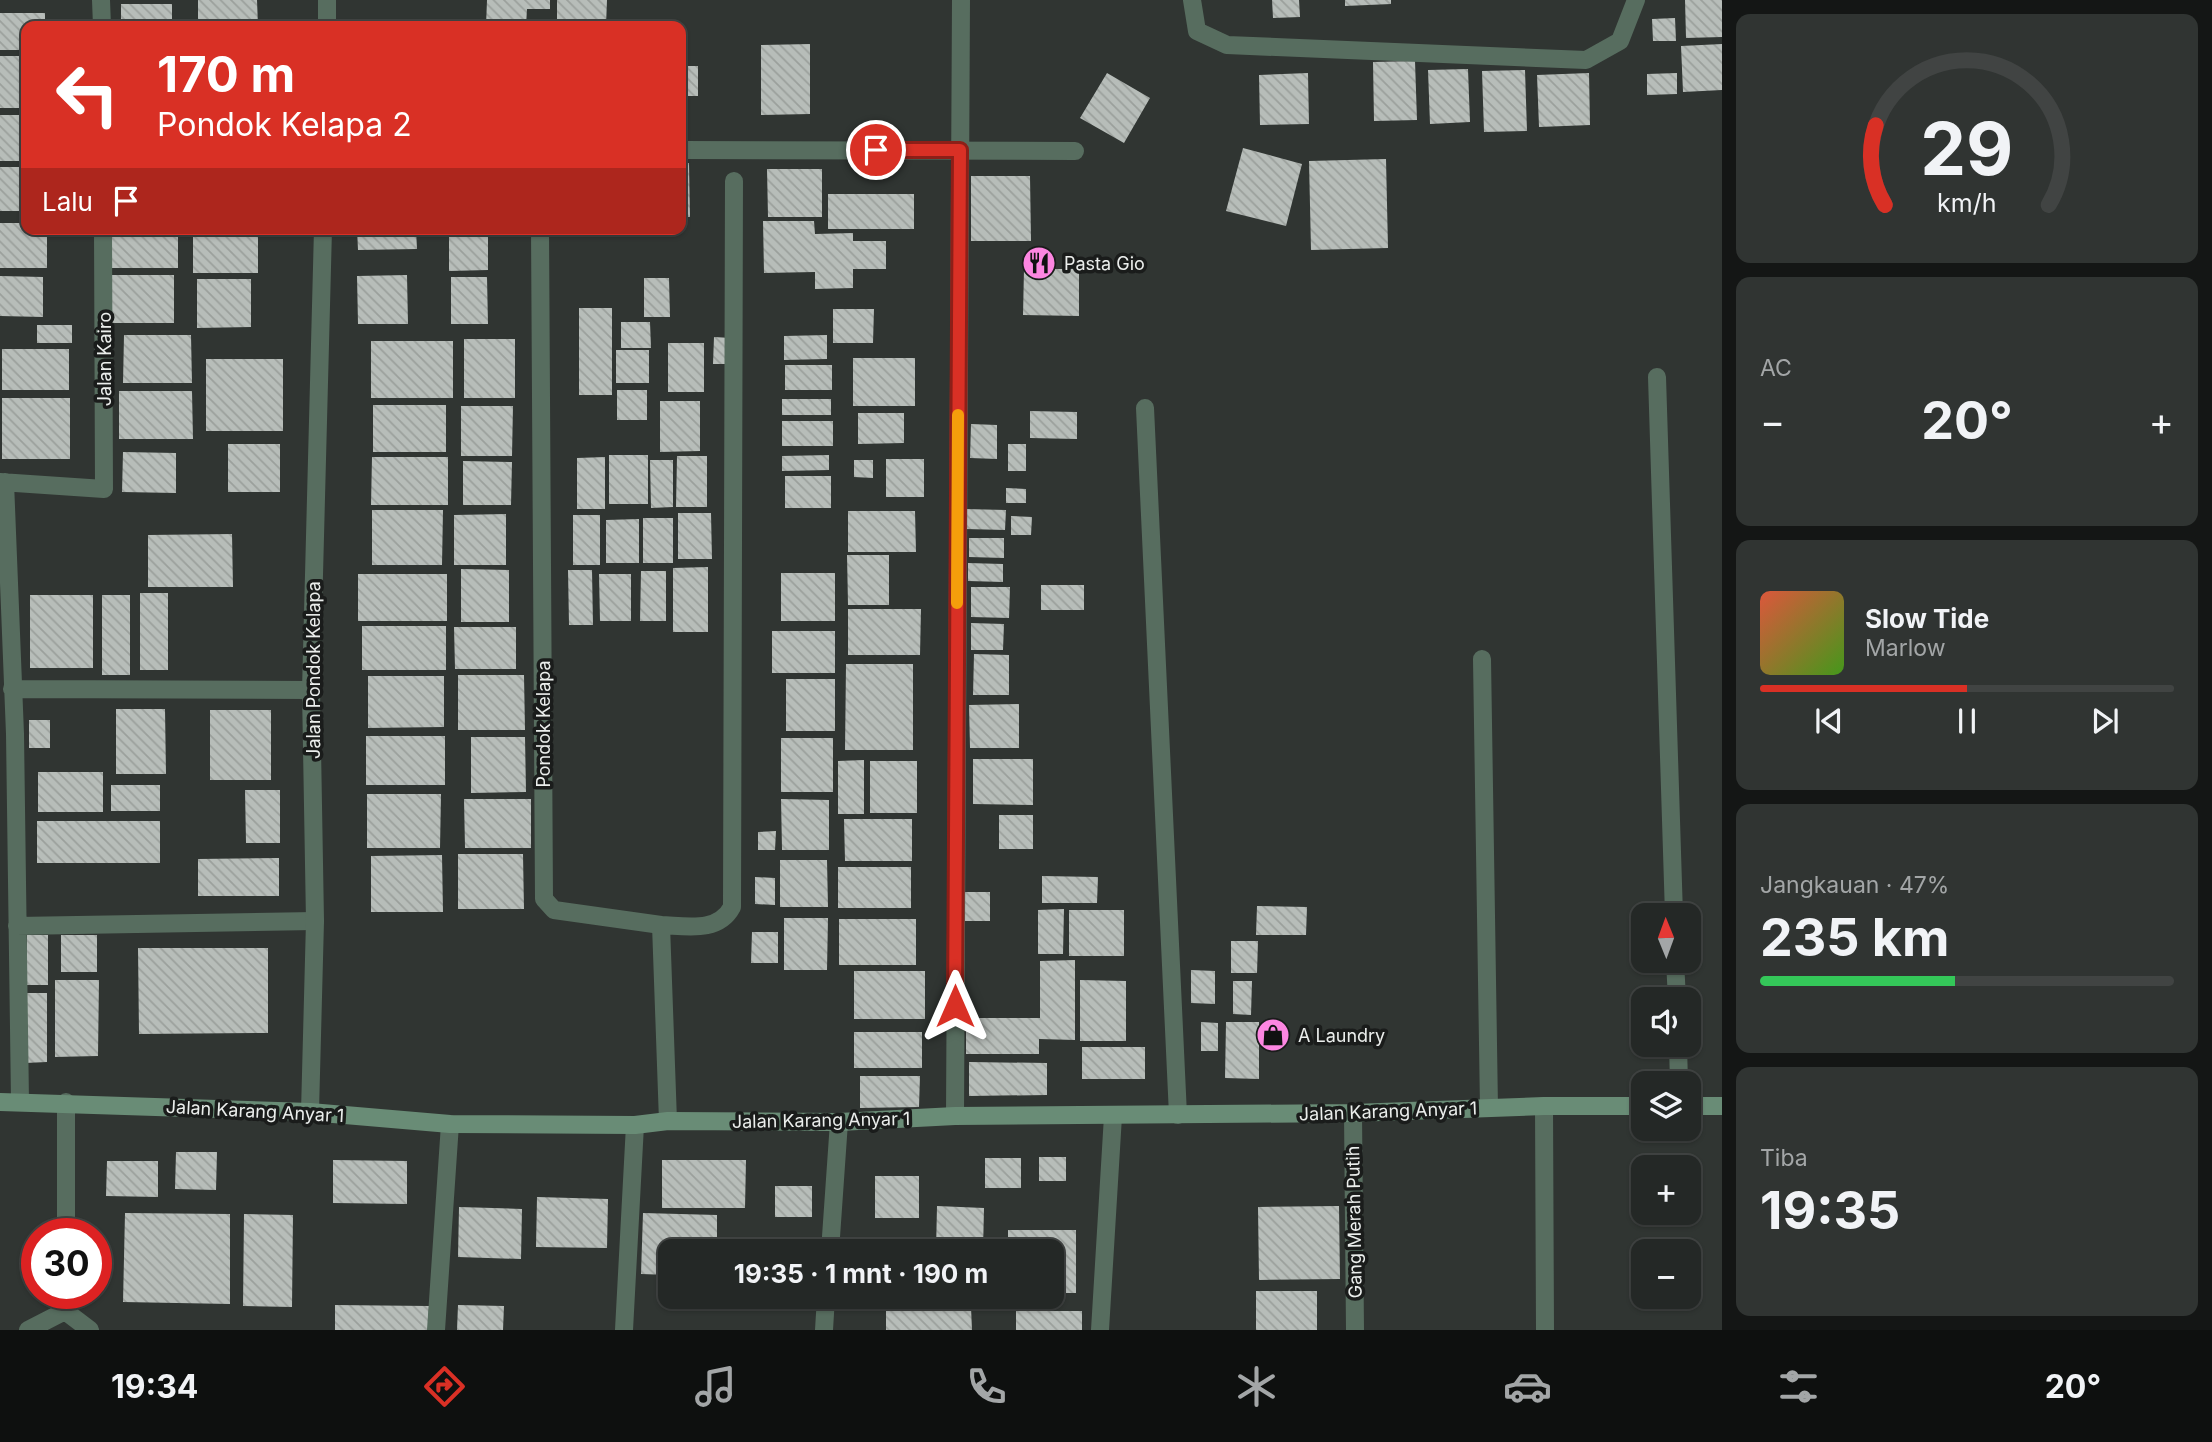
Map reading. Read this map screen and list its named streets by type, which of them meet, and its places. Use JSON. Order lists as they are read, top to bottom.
{
  "streets": {
    "main road": ["Jalan Karang Anyar 1"],
    "street": [
      "Jalan Kairo",
      "Jalan Pondok Kelapa",
      "Pondok Kelapa",
      "Gang Merah Putih"
    ]
  },
  "crossings": [
    ["Jalan Pondok Kelapa", "Jalan Karang Anyar 1"],
    ["Jalan Karang Anyar 1", "Gang Merah Putih"]
  ],
  "places": {
    "restaurant": ["Pasta Gio"],
    "shop": ["A Laundry"]
  },
  "north": "top",
  "page": {
    "turn": ["170 m", "Pondok Kelapa 2"],
    "then": "Lalu",
    "tile": [
      "AC",
      ["Jangkauan · 47%", "235 km"],
      ["Tiba", "19:35"]
    ],
    "heat": ["−", "20°", "+"],
    "song": ["Slow Tide", "Marlow"],
    "map_buttons": ["+", "−"],
    "limit": "30",
    "trip": "19:35 · 1 mnt · 190 m",
    "tabs": ["19:34", "20°"],
    "gauge": ["29", "km/h"]
  }
}
